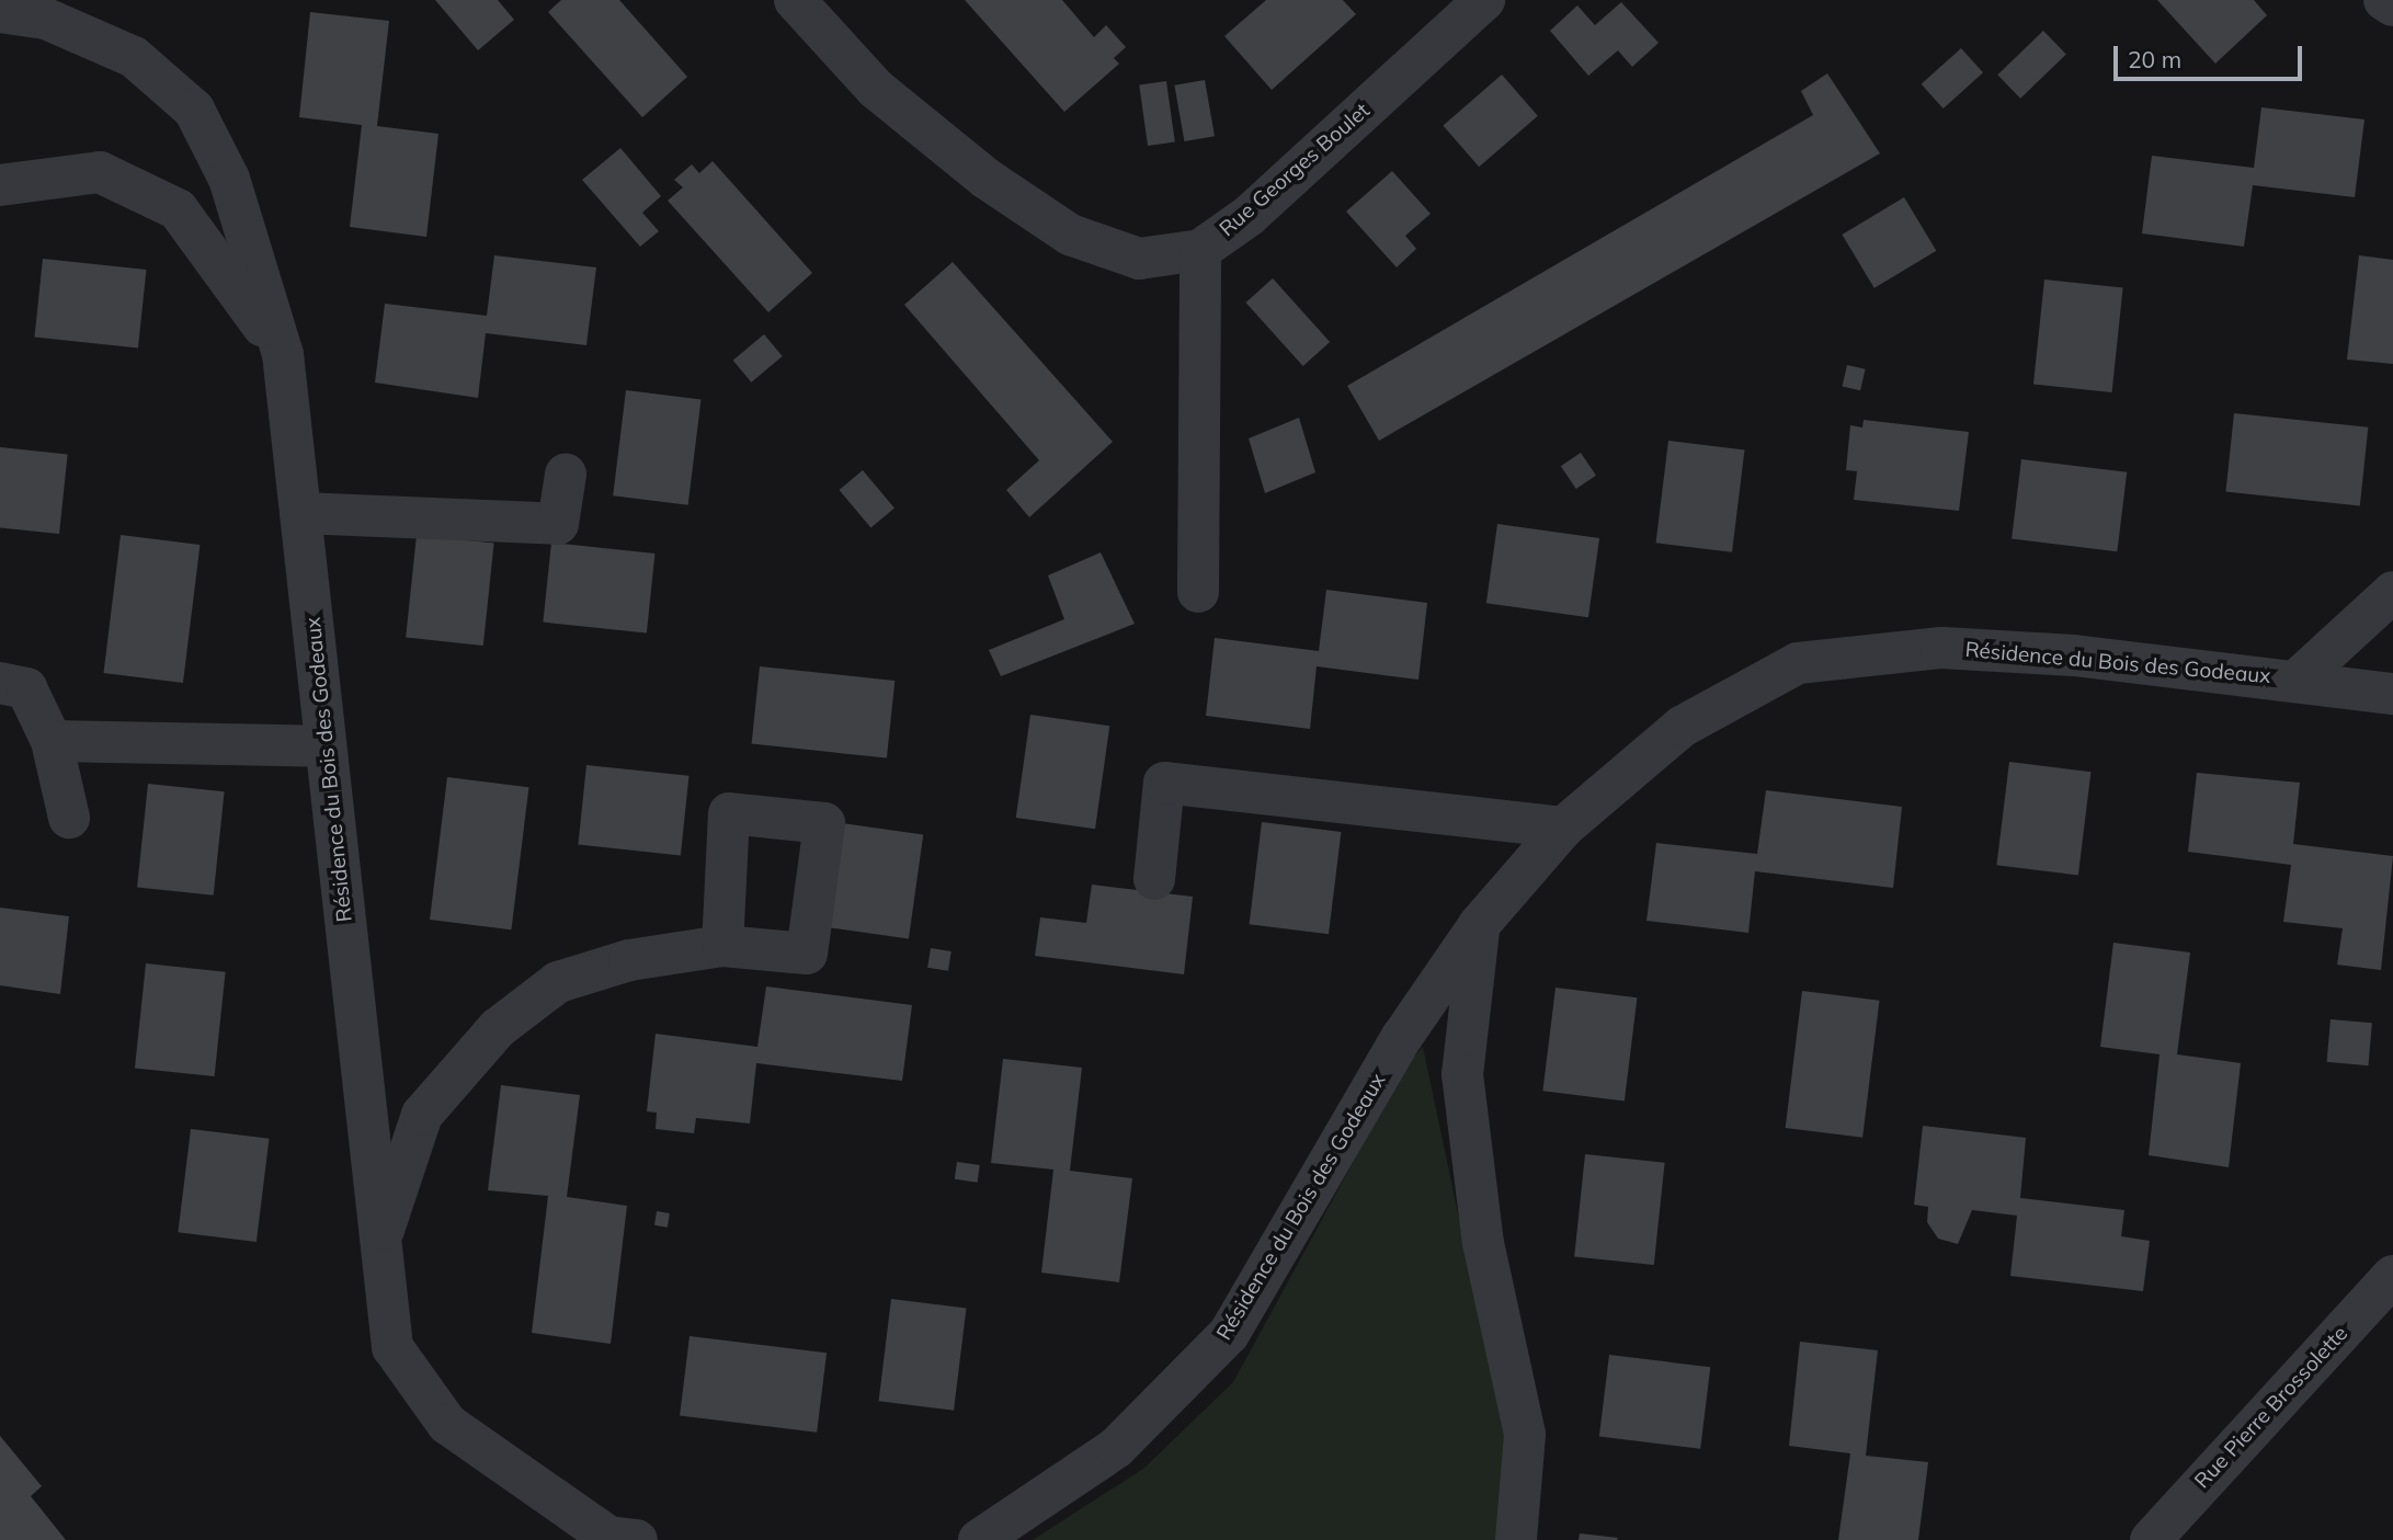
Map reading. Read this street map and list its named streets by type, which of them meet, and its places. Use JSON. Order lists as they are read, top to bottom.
{
  "streets": {
    "street": ["Rue Georges Boulet", "Résidence du Bois des Godeaux", "Rue Pierre Brossolette"]
  },
  "scale_bar": "20 m"
}
